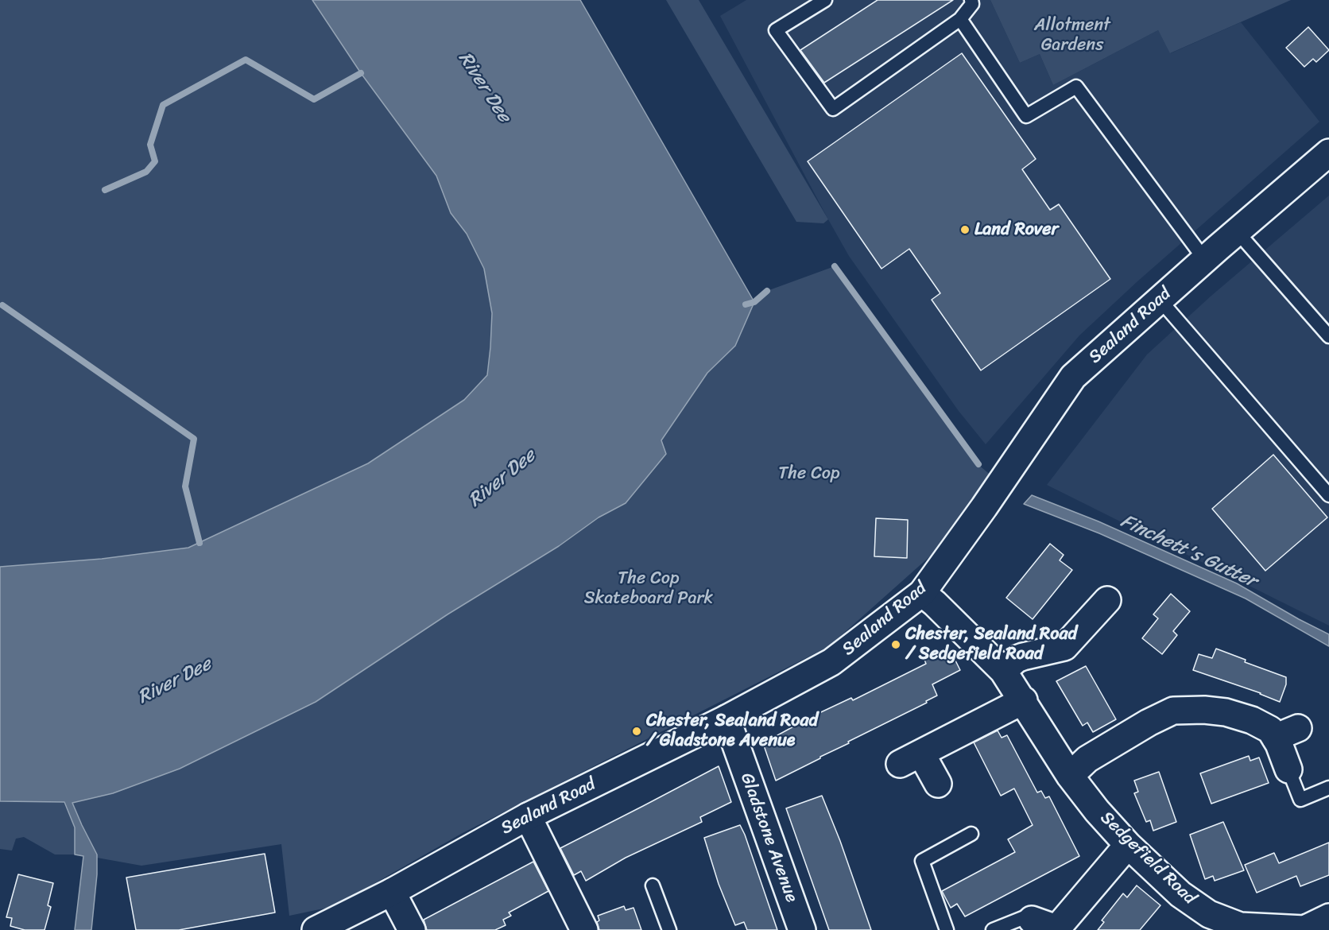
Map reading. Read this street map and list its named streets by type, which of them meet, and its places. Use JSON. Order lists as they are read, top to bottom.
{
  "streets": {
    "street": ["Sealand Road", "Gladstone Avenue", "Sedgefield Road"]
  },
  "crossings": [
    ["Sealand Road", "Gladstone Avenue"],
    ["Sealand Road", "Sedgefield Road"]
  ],
  "water": ["River Dee", "Finchett's Gutter"],
  "parks": ["Allotment Gardens", "The Cop", "The Cop Skateboard Park"],
  "places": ["Land Rover", "Chester, Sealand Road / Sedgefield Road", "Chester, Sealand Road / Gladstone Avenue"]
}
